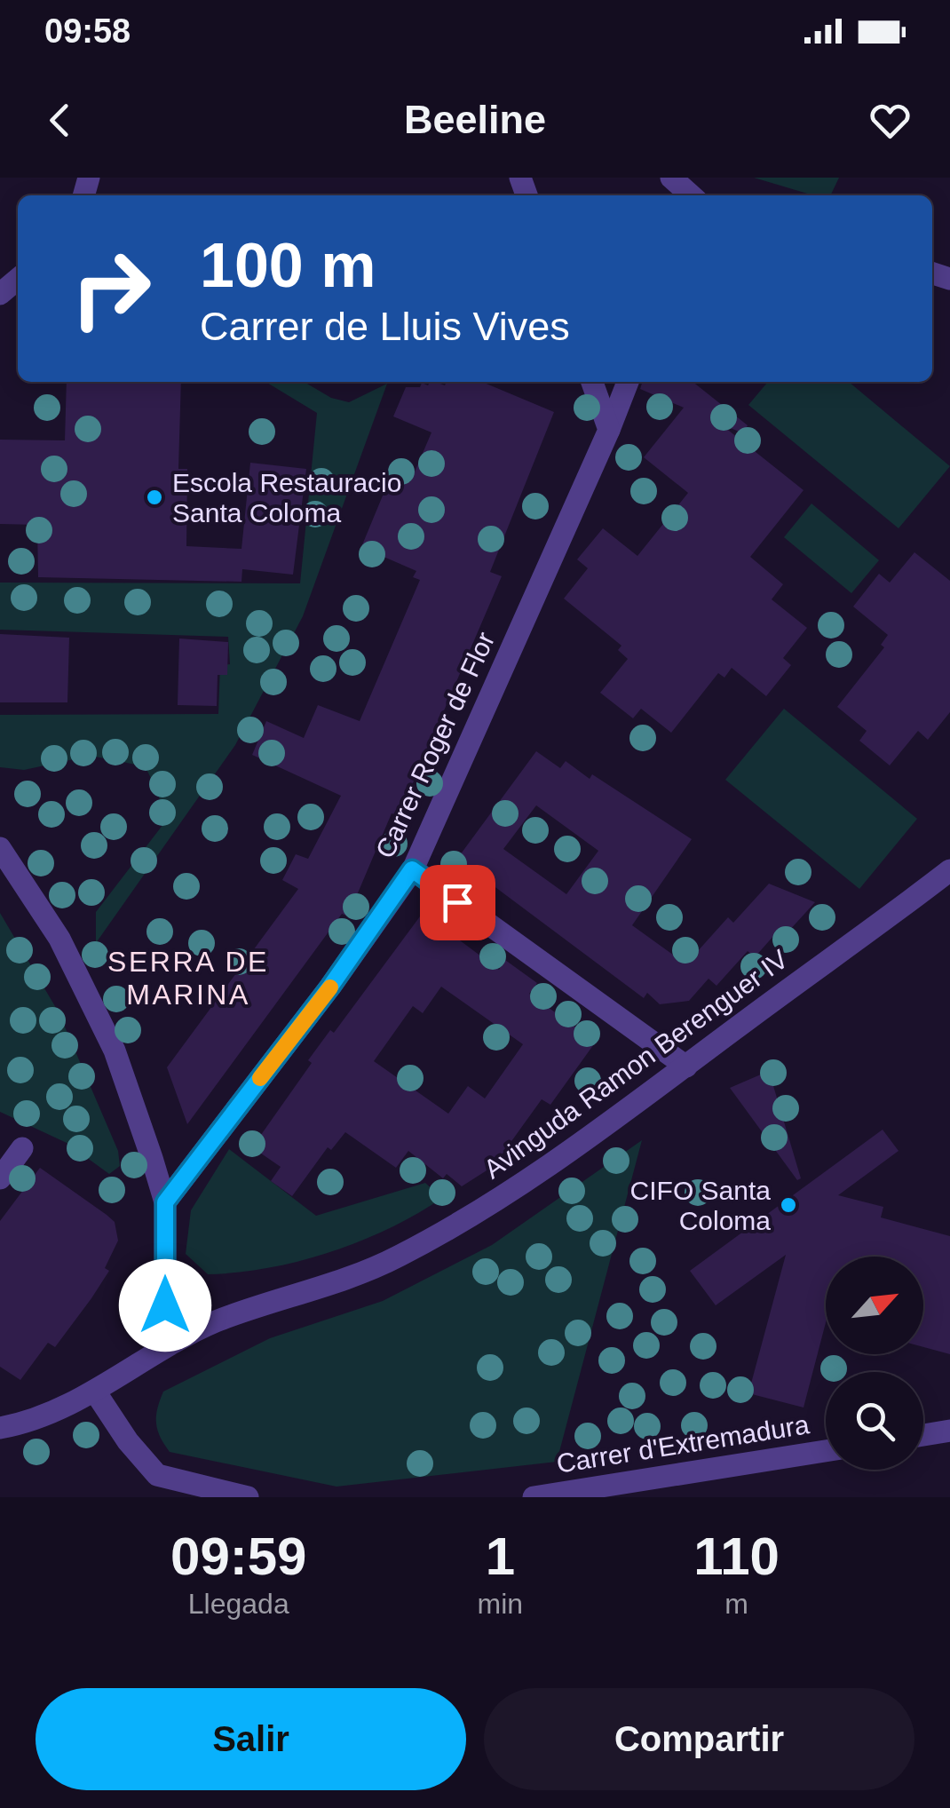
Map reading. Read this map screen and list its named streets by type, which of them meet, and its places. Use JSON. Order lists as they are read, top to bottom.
{
  "streets": {
    "street": ["Carrer Roger de Flor", "Avinguda Ramon Berenguer IV", "Carrer d'Extremadura"]
  },
  "districts": ["SERRA DE MARINA"],
  "places": ["Escola Restauracio Santa Coloma", "CIFO Santa Coloma"],
  "north": "top right",
  "page": {
    "status": "09:58",
    "header": "Beeline",
    "turn": ["100 m", "Carrer de Lluis Vives"],
    "eta": [
      "09:59",
      "Llegada",
      "1",
      "min",
      "110",
      "m"
    ],
    "buttons": ["Salir", "Compartir"]
  }
}
